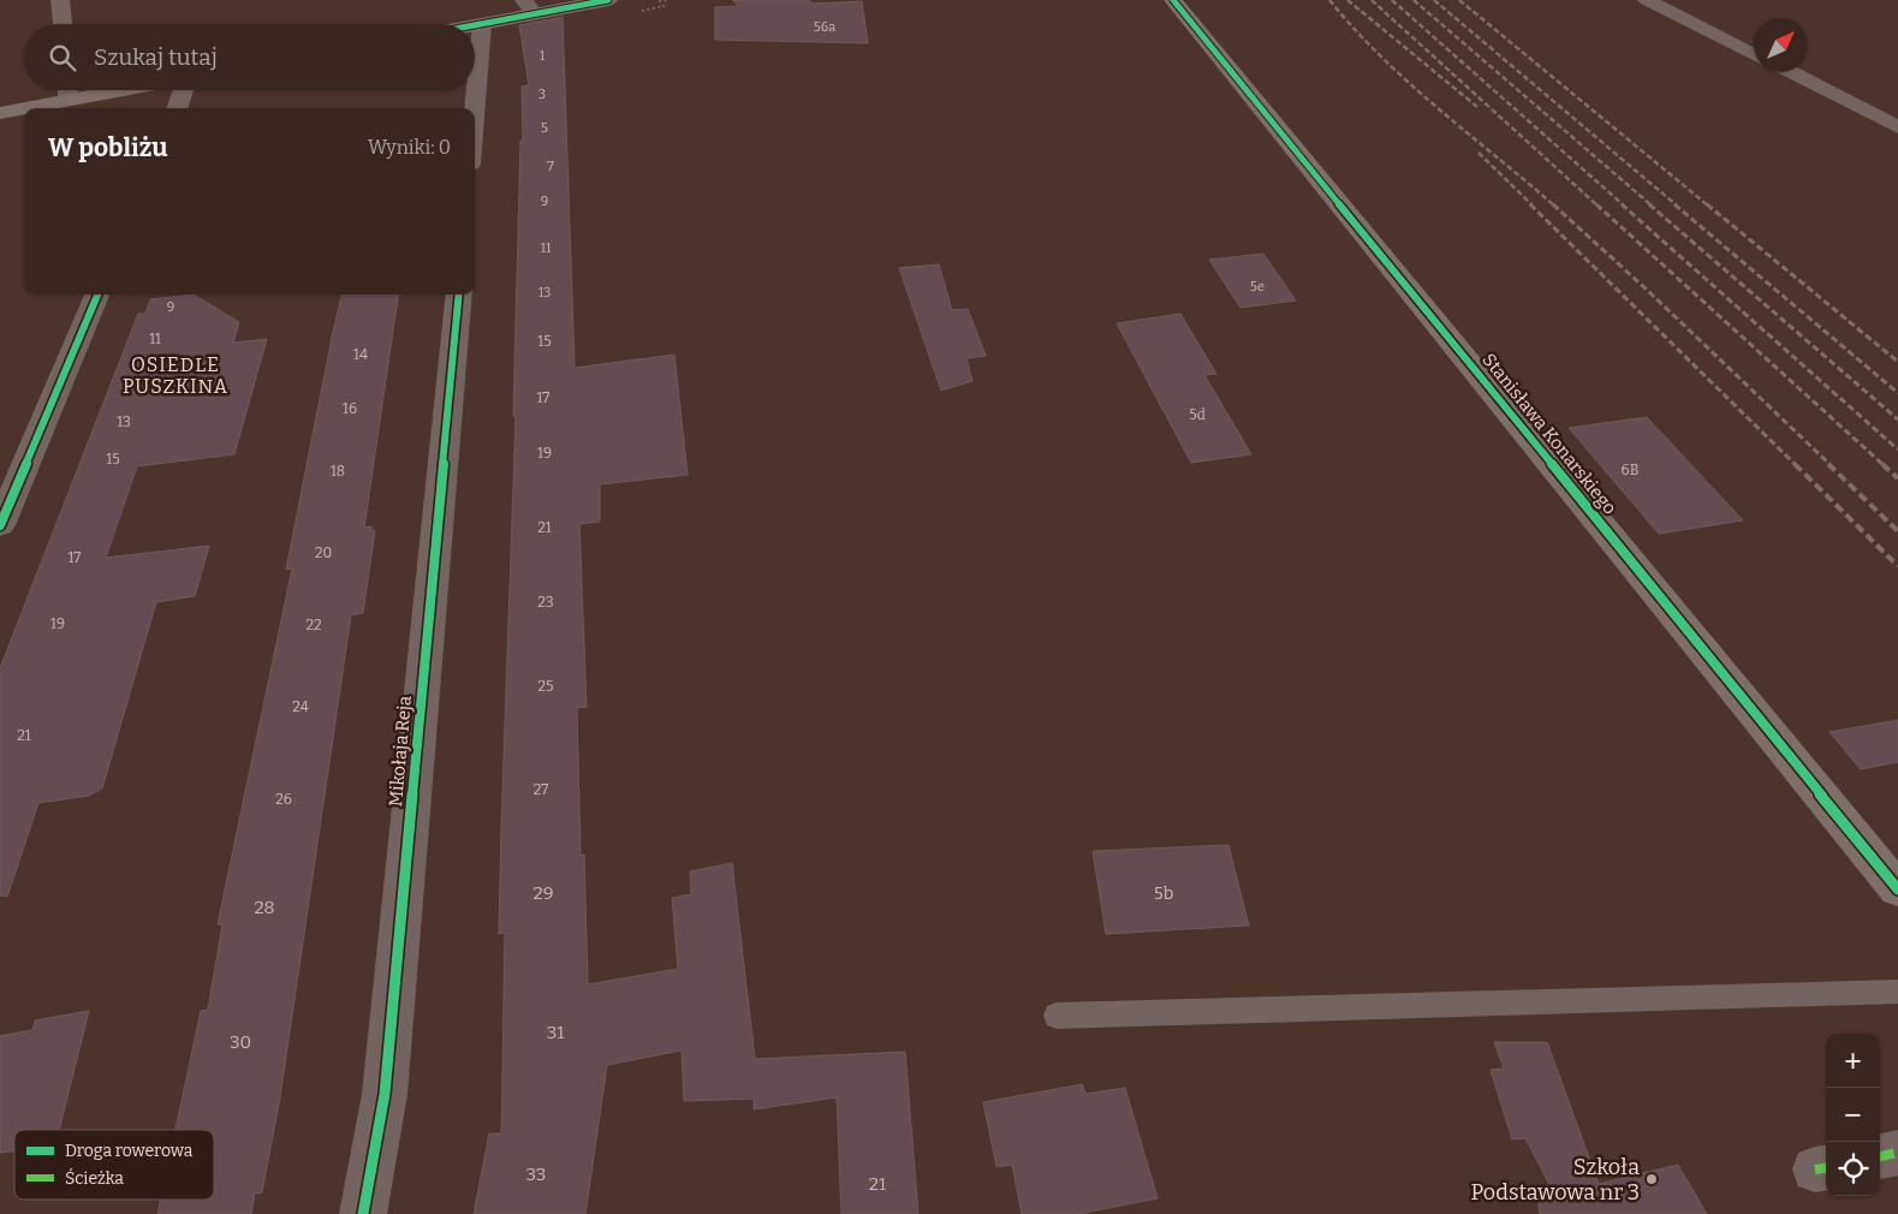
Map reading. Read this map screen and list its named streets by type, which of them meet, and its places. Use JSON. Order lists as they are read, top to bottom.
{
  "streets": {
    "street": ["Stanisława Konarskiego", "Mikołaja Reja"]
  },
  "districts": ["OSIEDLE PUSZKINA"],
  "places": ["Szkoła Podstawowa nr 3"],
  "house_numbers": [
    "56a",
    "1",
    "3",
    "5",
    "7",
    "9",
    "11",
    "5e",
    "13",
    "9",
    "11",
    "15",
    "14",
    "17",
    "16",
    "5d",
    "13",
    "19",
    "15",
    "6B",
    "18",
    "21",
    "20",
    "17",
    "23",
    "19",
    "22",
    "25",
    "24",
    "21",
    "27",
    "26",
    "29",
    "5b",
    "28",
    "31",
    "30",
    "33",
    "21"
  ],
  "legend": ["Droga rowerowa", "Ścieżka"],
  "north": "top right",
  "page": {
    "search": "Szukaj tutaj",
    "heading": ["W pobliżu", "Wyniki: 0"],
    "map_buttons": ["+", "−"]
  }
}
